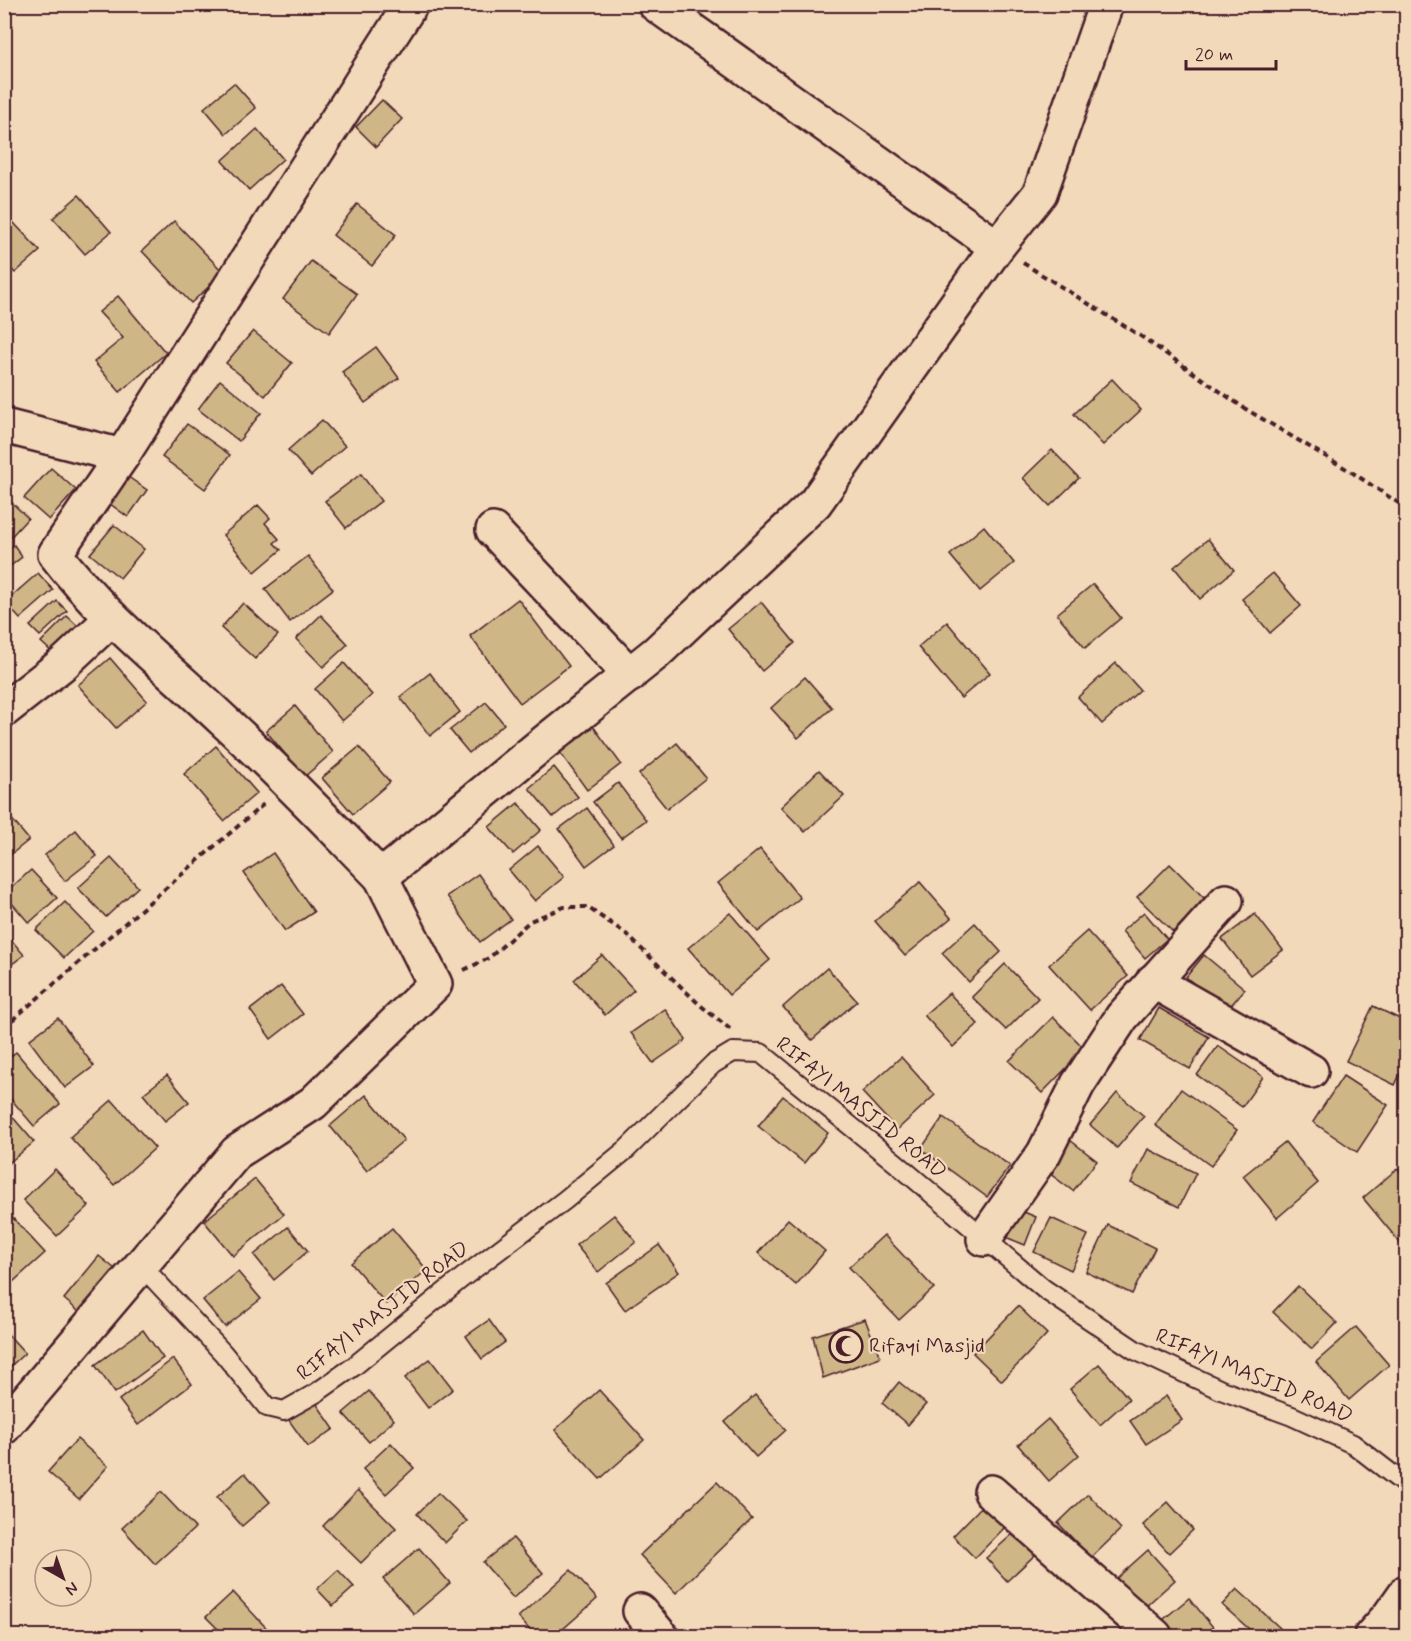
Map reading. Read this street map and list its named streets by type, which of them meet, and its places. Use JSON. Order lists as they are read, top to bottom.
{
  "streets": {
    "lane": ["RIFAYI MASJID ROAD"]
  },
  "places": {
    "mosque": ["Rifayi Masjid"]
  },
  "scale_bar": "20 m",
  "north": "bottom right"
}
